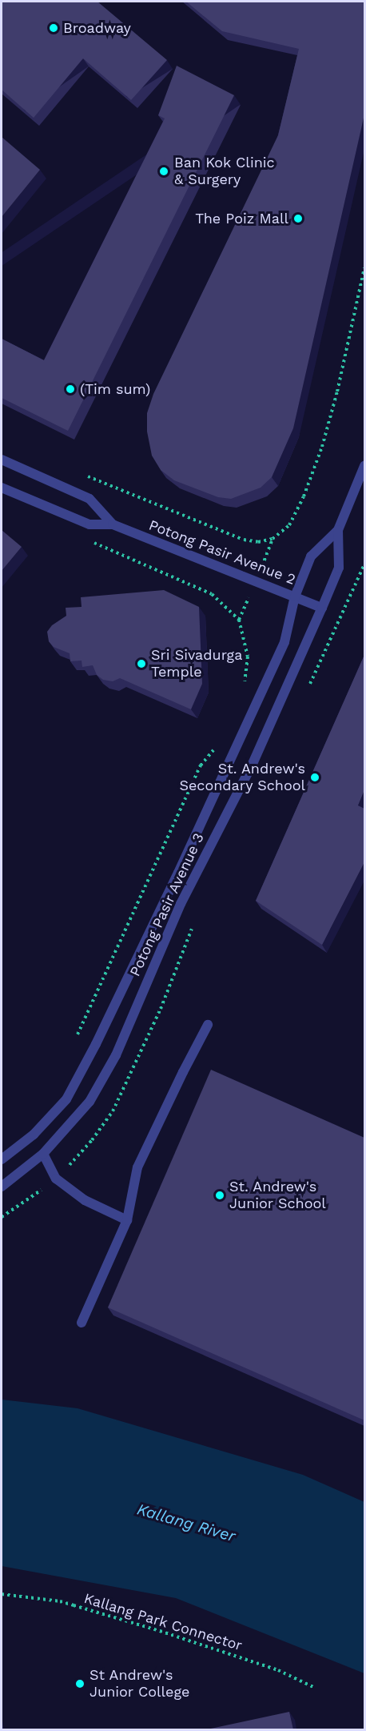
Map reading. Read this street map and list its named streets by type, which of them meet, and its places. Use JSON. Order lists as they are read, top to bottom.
{
  "streets": {
    "street": ["Potong Pasir Avenue 2", "Potong Pasir Avenue 3"],
    "path": ["Kallang Park Connector"]
  },
  "crossings": [
    ["Potong Pasir Avenue 2", "Potong Pasir Avenue 3"]
  ],
  "water": ["Kallang River"],
  "places": [
    "Broadway",
    "Ban Kok Clinic & Surgery",
    "The Poiz Mall",
    "(Tim sum)",
    "Sri Sivadurga Temple",
    "St. Andrew's Secondary School",
    "St. Andrew's Junior School",
    "St Andrew's Junior College"
  ]
}
